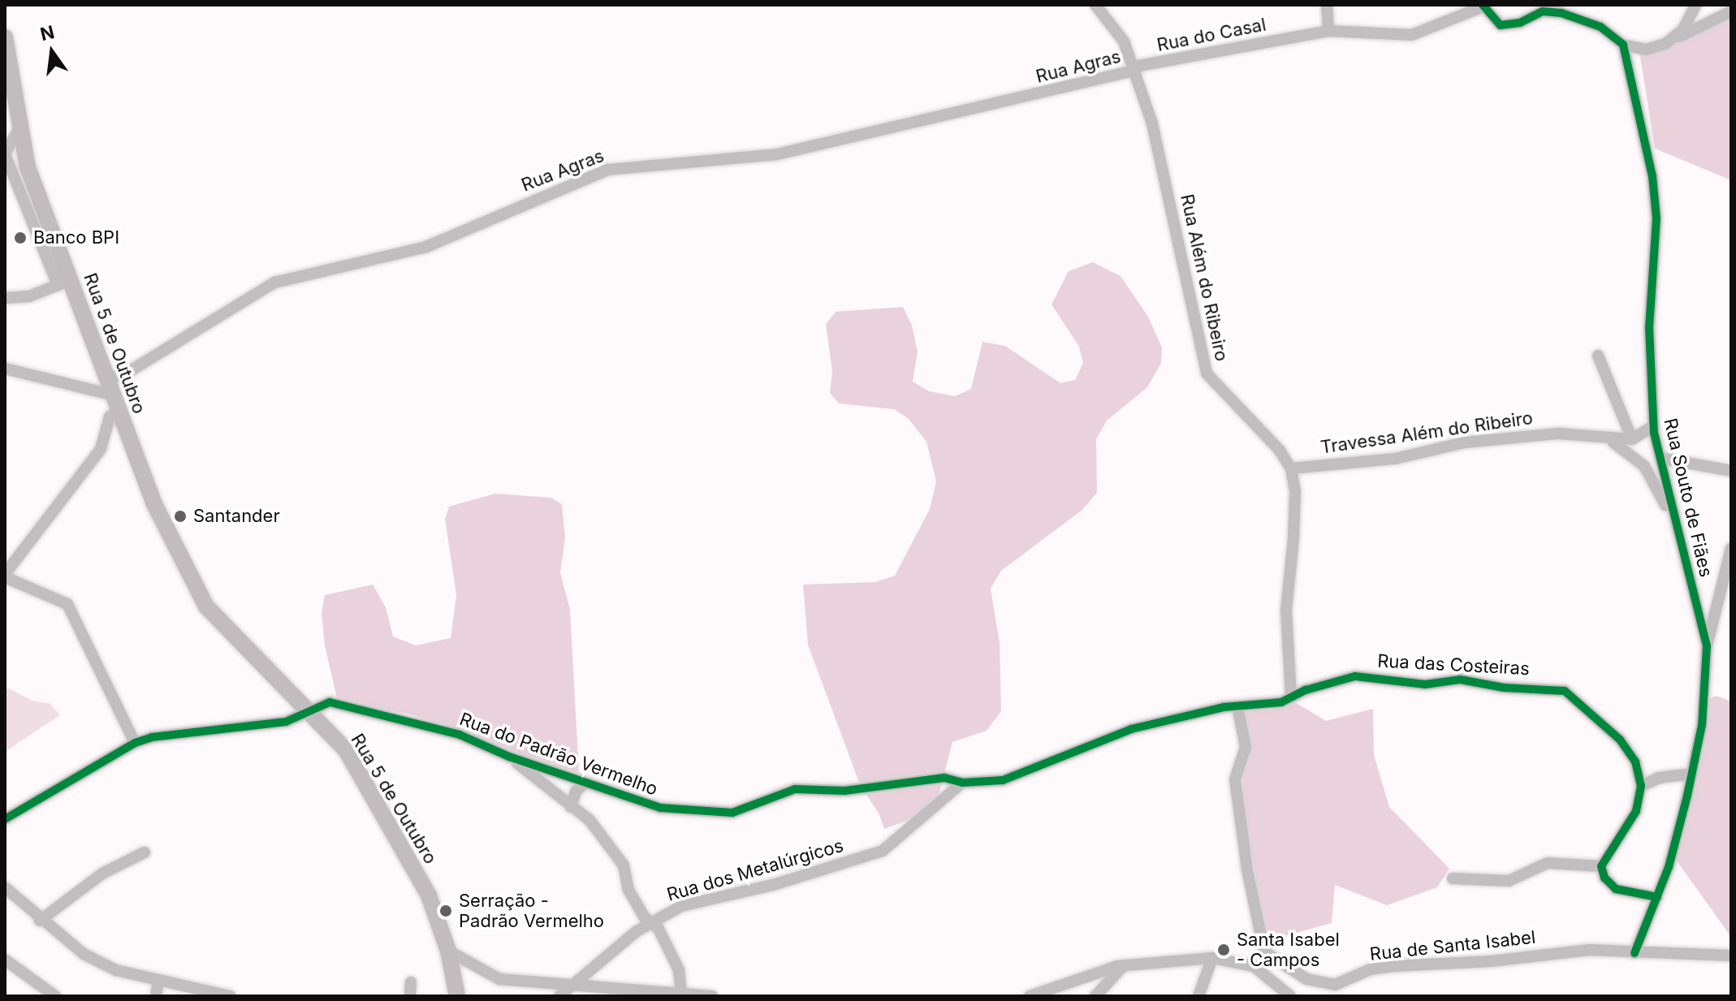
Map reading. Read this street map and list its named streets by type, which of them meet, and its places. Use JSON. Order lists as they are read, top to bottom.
{
  "streets": {
    "street": [
      "Rua do Casal",
      "Rua Agras",
      "Rua Além do Ribeiro",
      "Rua 5 de Outubro",
      "Travessa Além do Ribeiro",
      "Rua Souto de Fiães",
      "Rua das Costeiras",
      "Rua do Padrão Vermelho",
      "Rua dos Metalúrgicos",
      "Rua de Santa Isabel"
    ]
  },
  "crossings": [
    ["Rua do Casal", "Rua Agras"],
    ["Rua do Casal", "Rua Além do Ribeiro"],
    ["Rua Agras", "Rua Além do Ribeiro"],
    ["Rua Agras", "Rua 5 de Outubro"],
    ["Rua Além do Ribeiro", "Travessa Além do Ribeiro"],
    ["Rua Além do Ribeiro", "Rua das Costeiras"],
    ["Rua Além do Ribeiro", "Rua do Padrão Vermelho"],
    ["Rua 5 de Outubro", "Rua do Padrão Vermelho"],
    ["Travessa Além do Ribeiro", "Rua Souto de Fiães"],
    ["Rua Souto de Fiães", "Rua de Santa Isabel"],
    ["Rua das Costeiras", "Rua do Padrão Vermelho"],
    ["Rua do Padrão Vermelho", "Rua dos Metalúrgicos"]
  ],
  "places": [
    "Banco BPI",
    "Santander",
    "Serração - Padrão Vermelho",
    "Santa Isabel - Campos"
  ],
  "north": "top"
}
